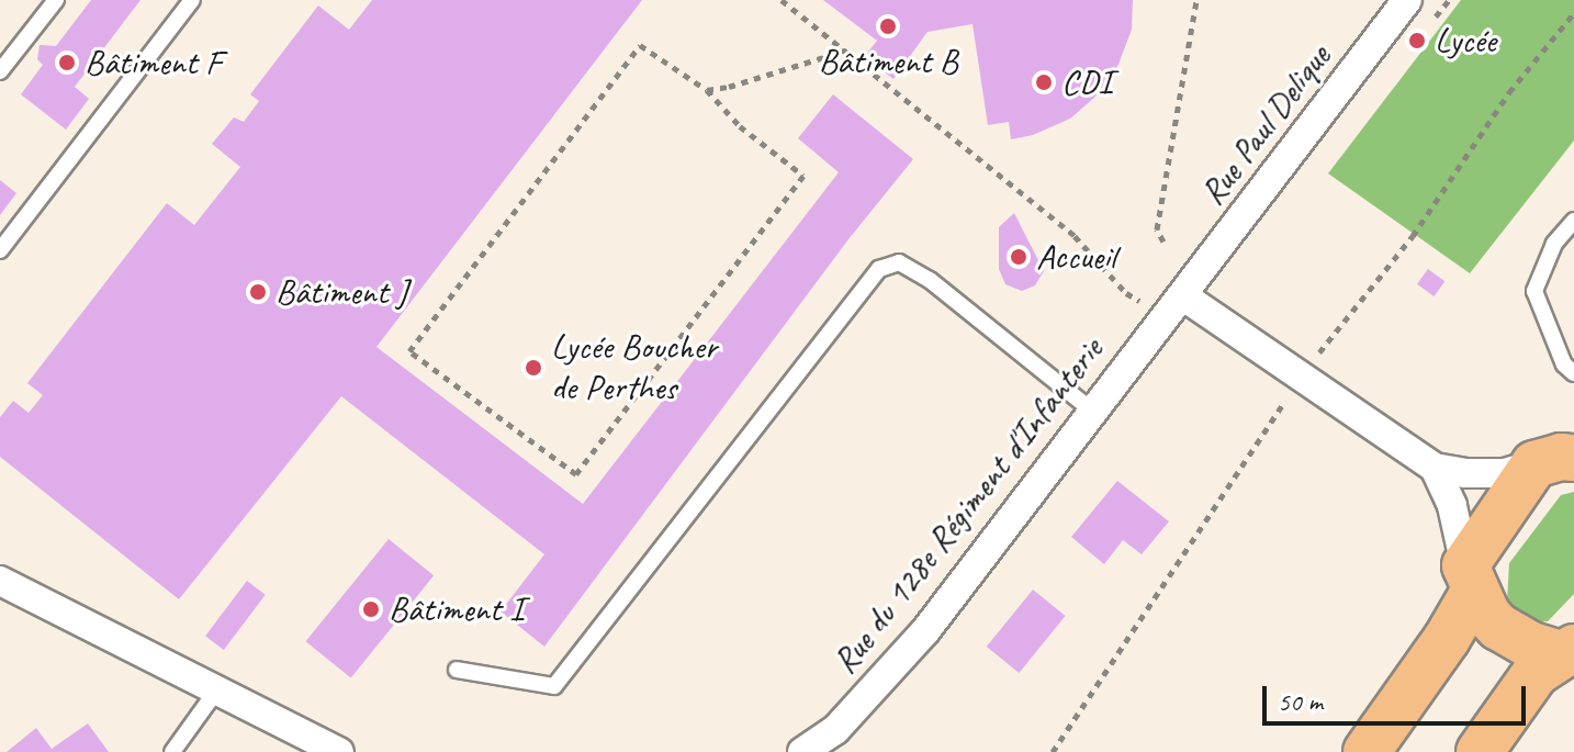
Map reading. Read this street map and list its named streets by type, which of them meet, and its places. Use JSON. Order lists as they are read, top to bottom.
{
  "streets": {
    "street": ["Rue Paul Delique", "Rue du 128e Régiment d'Infanterie"]
  },
  "crossings": [
    ["Rue Paul Delique", "Rue du 128e Régiment d'Infanterie"]
  ],
  "places": [
    "Bâtiment B",
    "Lycée",
    "Bâtiment F",
    "CDI",
    "Accueil",
    "Bâtiment J",
    "Lycée Boucher de Perthes",
    "Bâtiment I"
  ],
  "scale_bar": "50 m"
}
